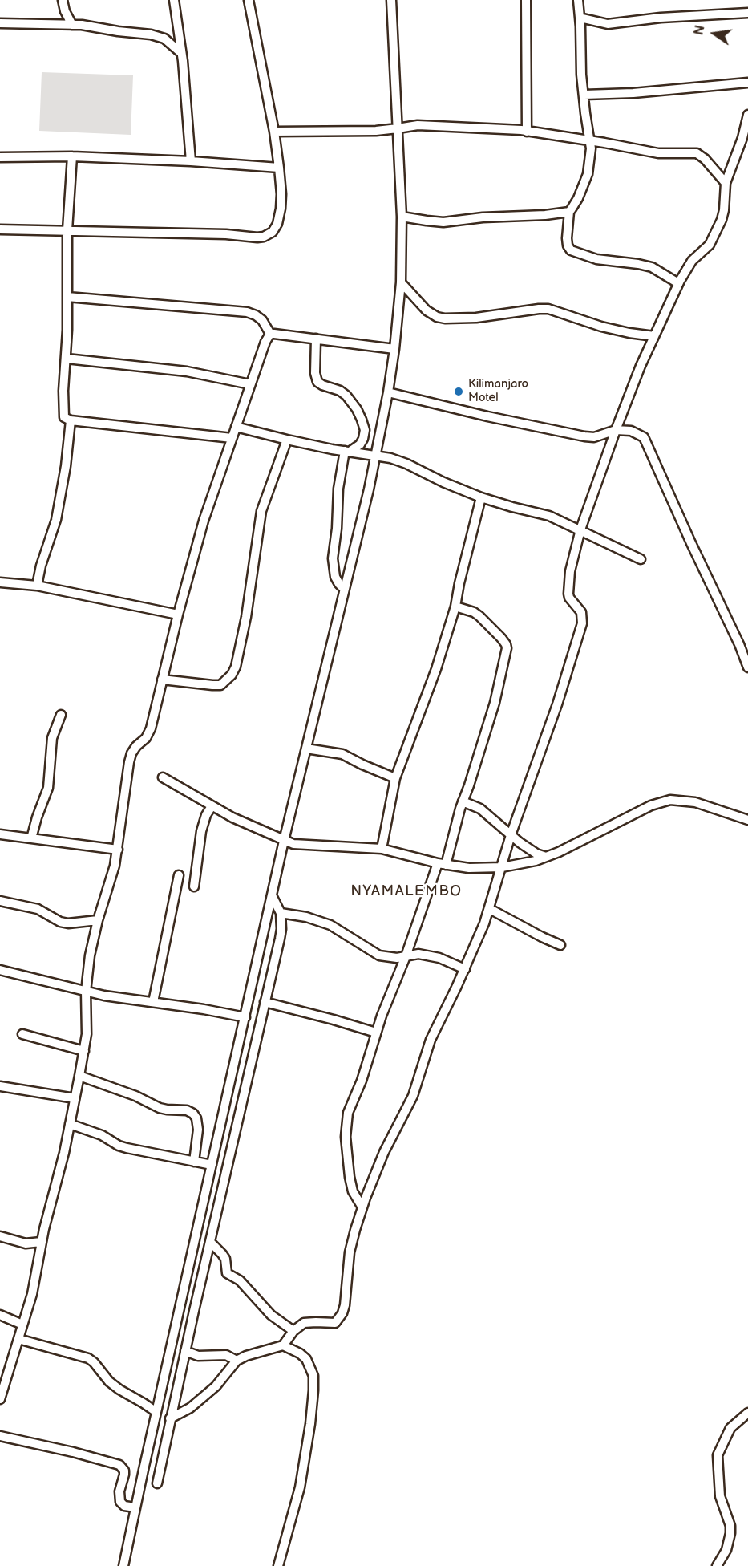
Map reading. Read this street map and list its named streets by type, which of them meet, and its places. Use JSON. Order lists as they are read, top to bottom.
{
  "districts": ["NYAMALEMBO"],
  "places": ["Kilimanjaro Motel"],
  "north": "left"
}
